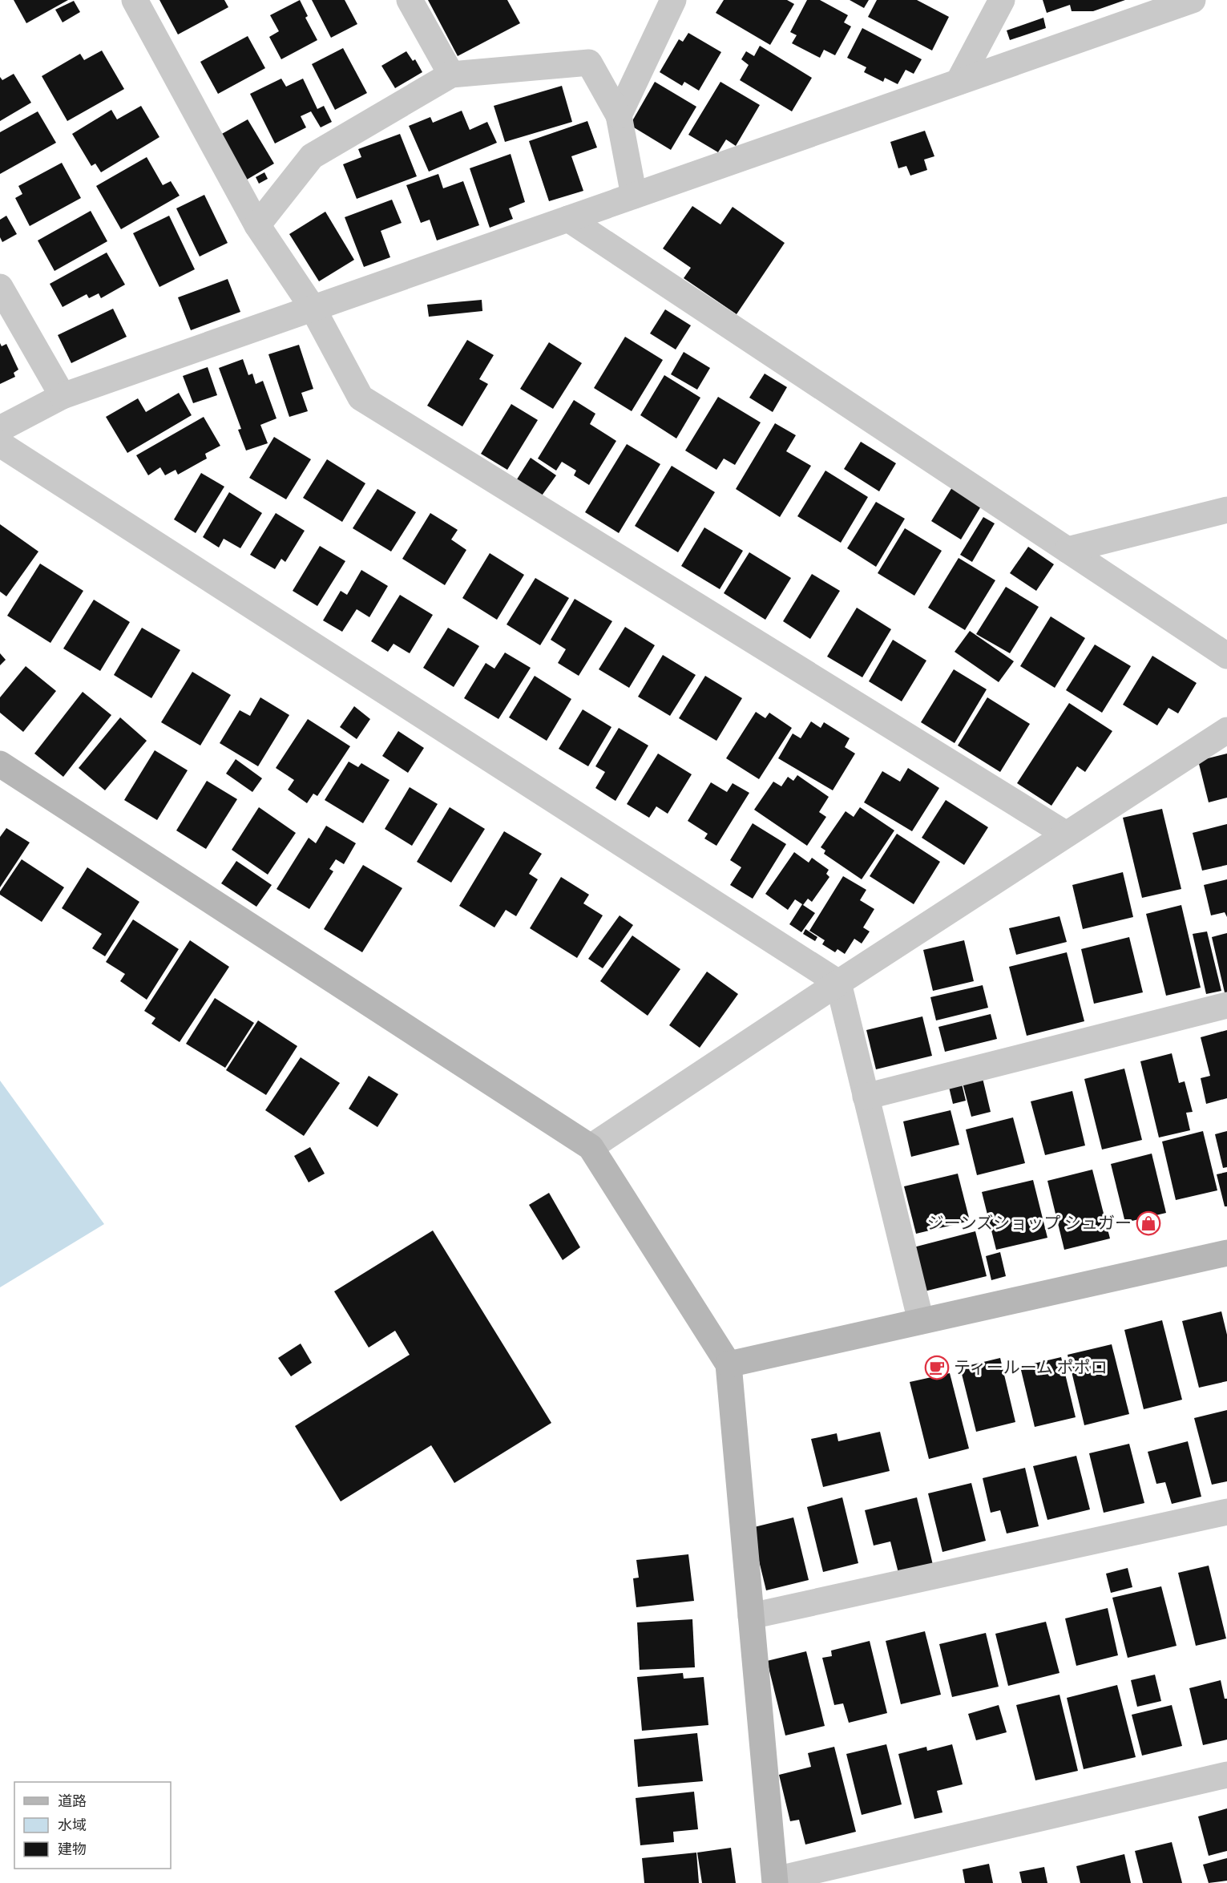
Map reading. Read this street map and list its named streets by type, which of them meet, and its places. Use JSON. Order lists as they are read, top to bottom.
{
  "places": {
    "shop": ["ジーンズショップ シュガー"],
    "cafe": ["ティールーム ポポロ"]
  },
  "legend": ["道路", "水域", "建物"]
}
